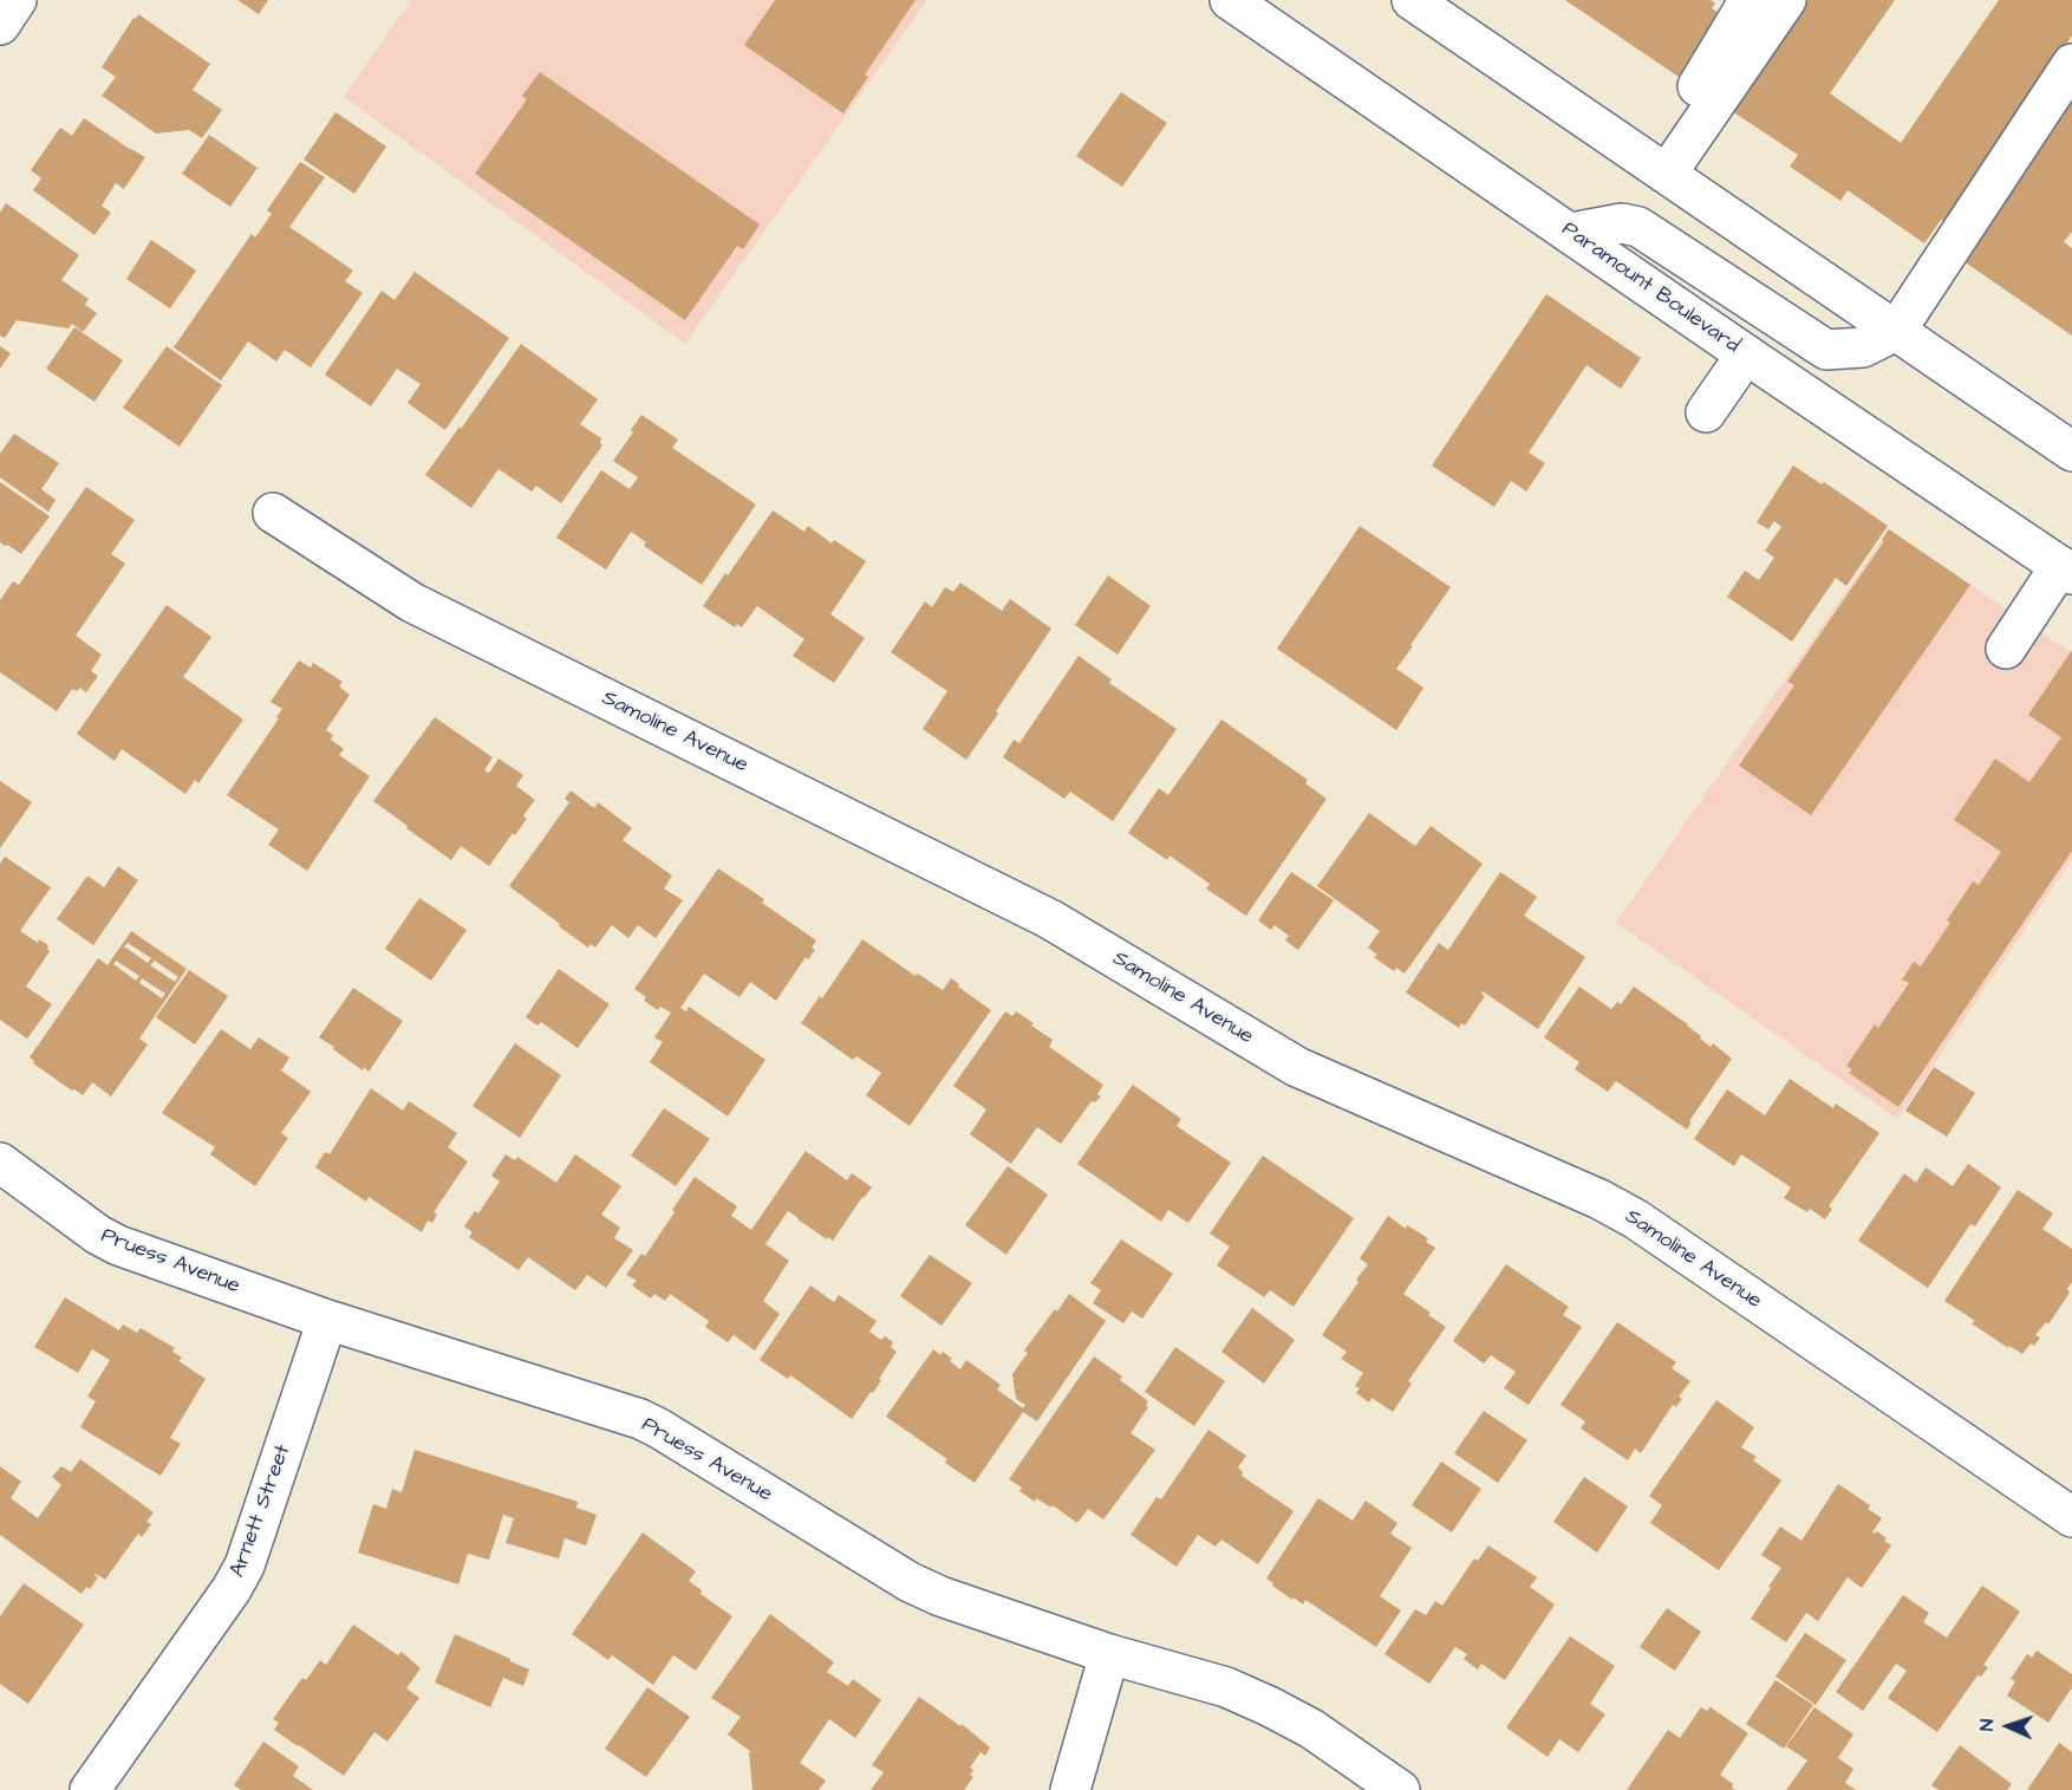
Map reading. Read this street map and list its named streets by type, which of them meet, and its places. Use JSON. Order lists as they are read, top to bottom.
{
  "streets": {
    "street": [
      "Paramount Boulevard",
      "Samoline Avenue",
      "Pruess Avenue",
      "Arnett Street"
    ]
  },
  "crossings": [
    ["Pruess Avenue", "Arnett Street"]
  ],
  "north": "left"
}
